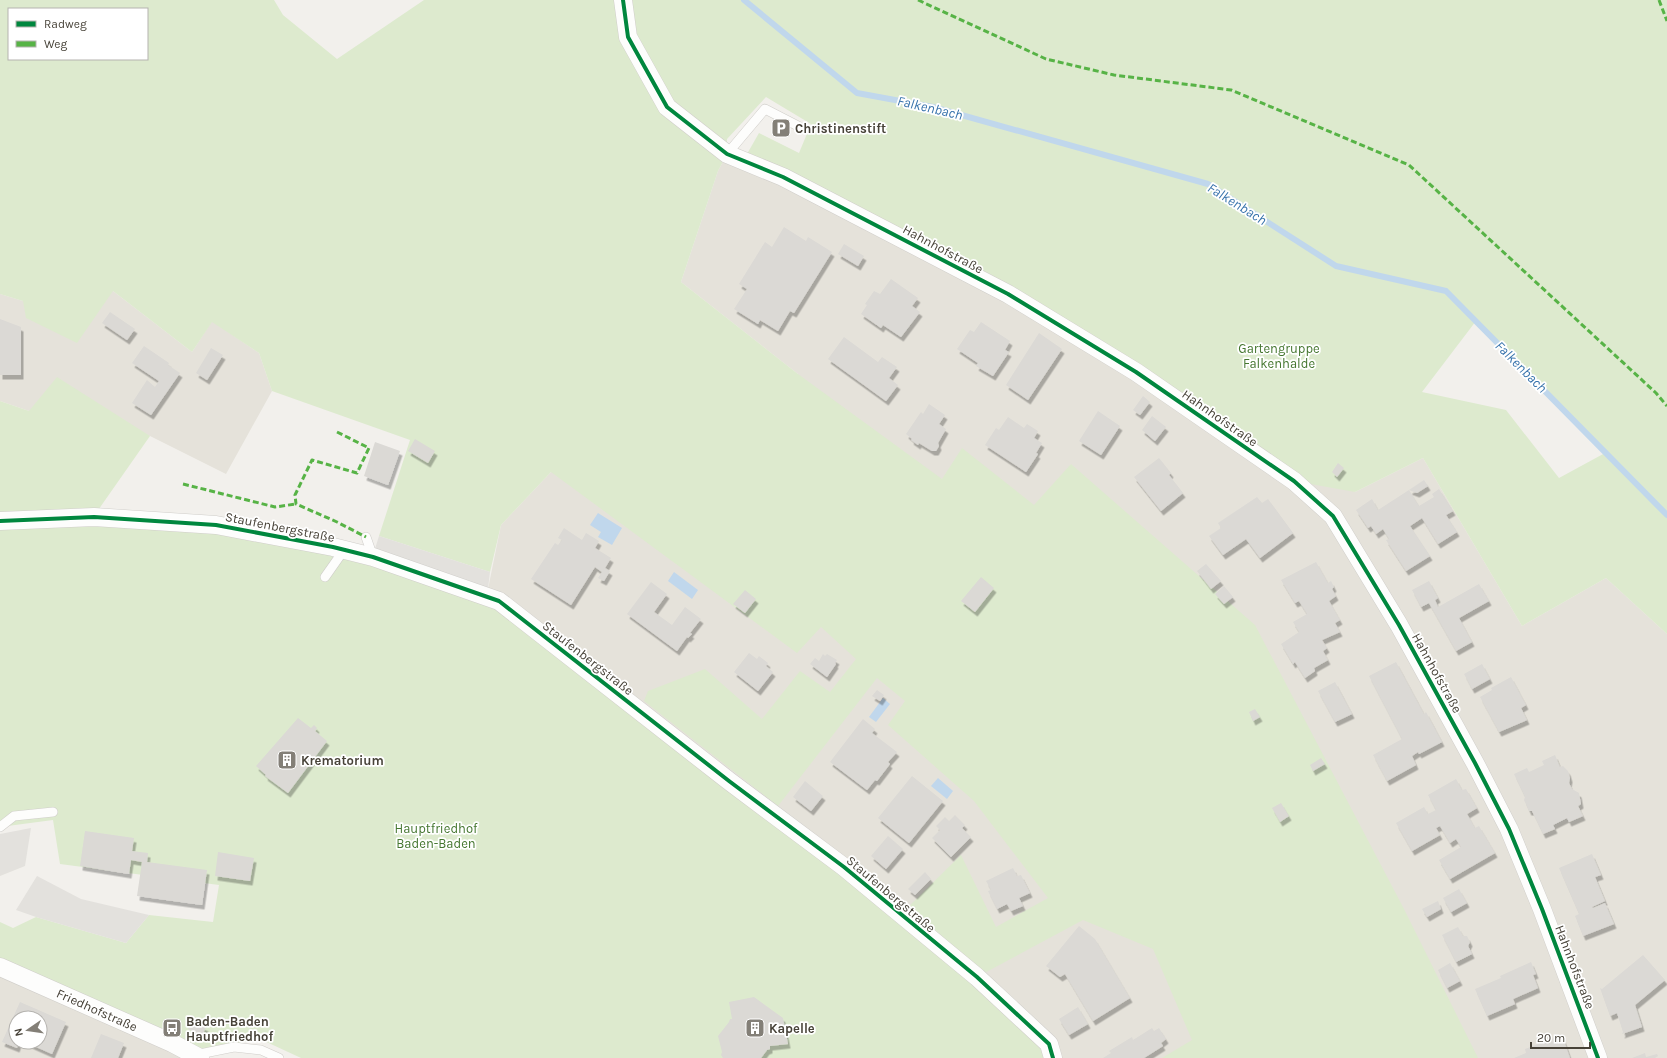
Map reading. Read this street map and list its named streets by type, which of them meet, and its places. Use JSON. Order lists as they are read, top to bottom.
{
  "streets": {
    "street": ["Hahnhofstraße", "Staufenbergstraße", "Friedhofstraße"]
  },
  "water": ["Falkenbach"],
  "parks": ["Gartengruppe Falkenhalde", "Hauptfriedhof Baden-Baden"],
  "places": {
    "parking": ["Christinenstift"],
    "building": ["Krematorium", "Kapelle"],
    "bus stop": ["Baden-Baden Hauptfriedhof"]
  },
  "legend": ["Radweg", "Weg"],
  "scale_bar": "20 m",
  "north": "left"
}
